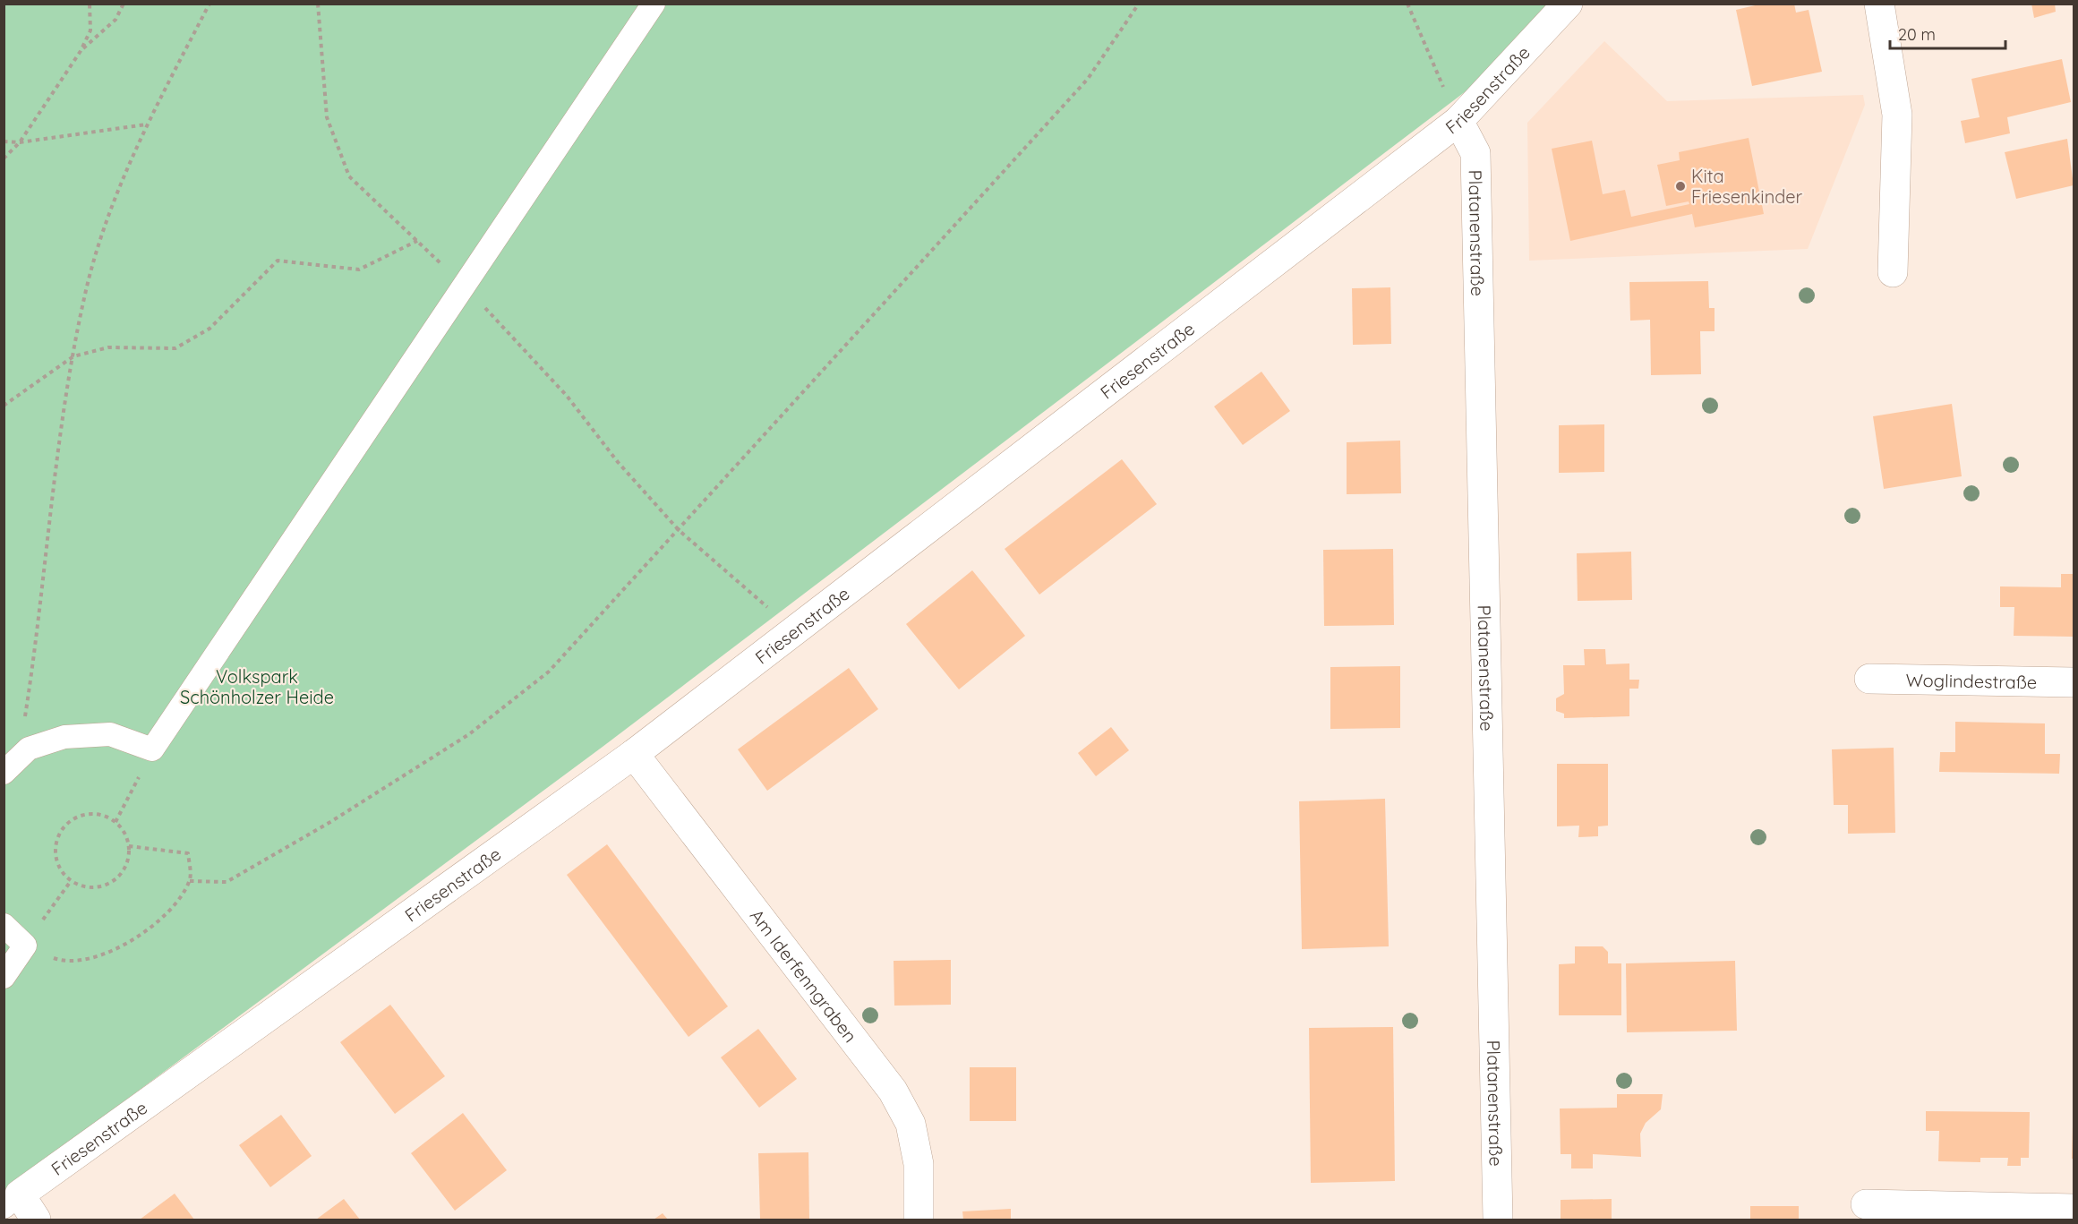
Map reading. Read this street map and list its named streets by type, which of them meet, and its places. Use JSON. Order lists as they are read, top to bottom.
{
  "streets": {
    "street": [
      "Friesenstraße",
      "Platanenstraße",
      "Woglindestraße",
      "Am Iderfenngraben"
    ]
  },
  "crossings": [
    ["Friesenstraße", "Platanenstraße"],
    ["Friesenstraße", "Am Iderfenngraben"]
  ],
  "parks": ["Volkspark Schönholzer Heide"],
  "places": ["Kita Friesenkinder"],
  "scale_bar": "20 m"
}
